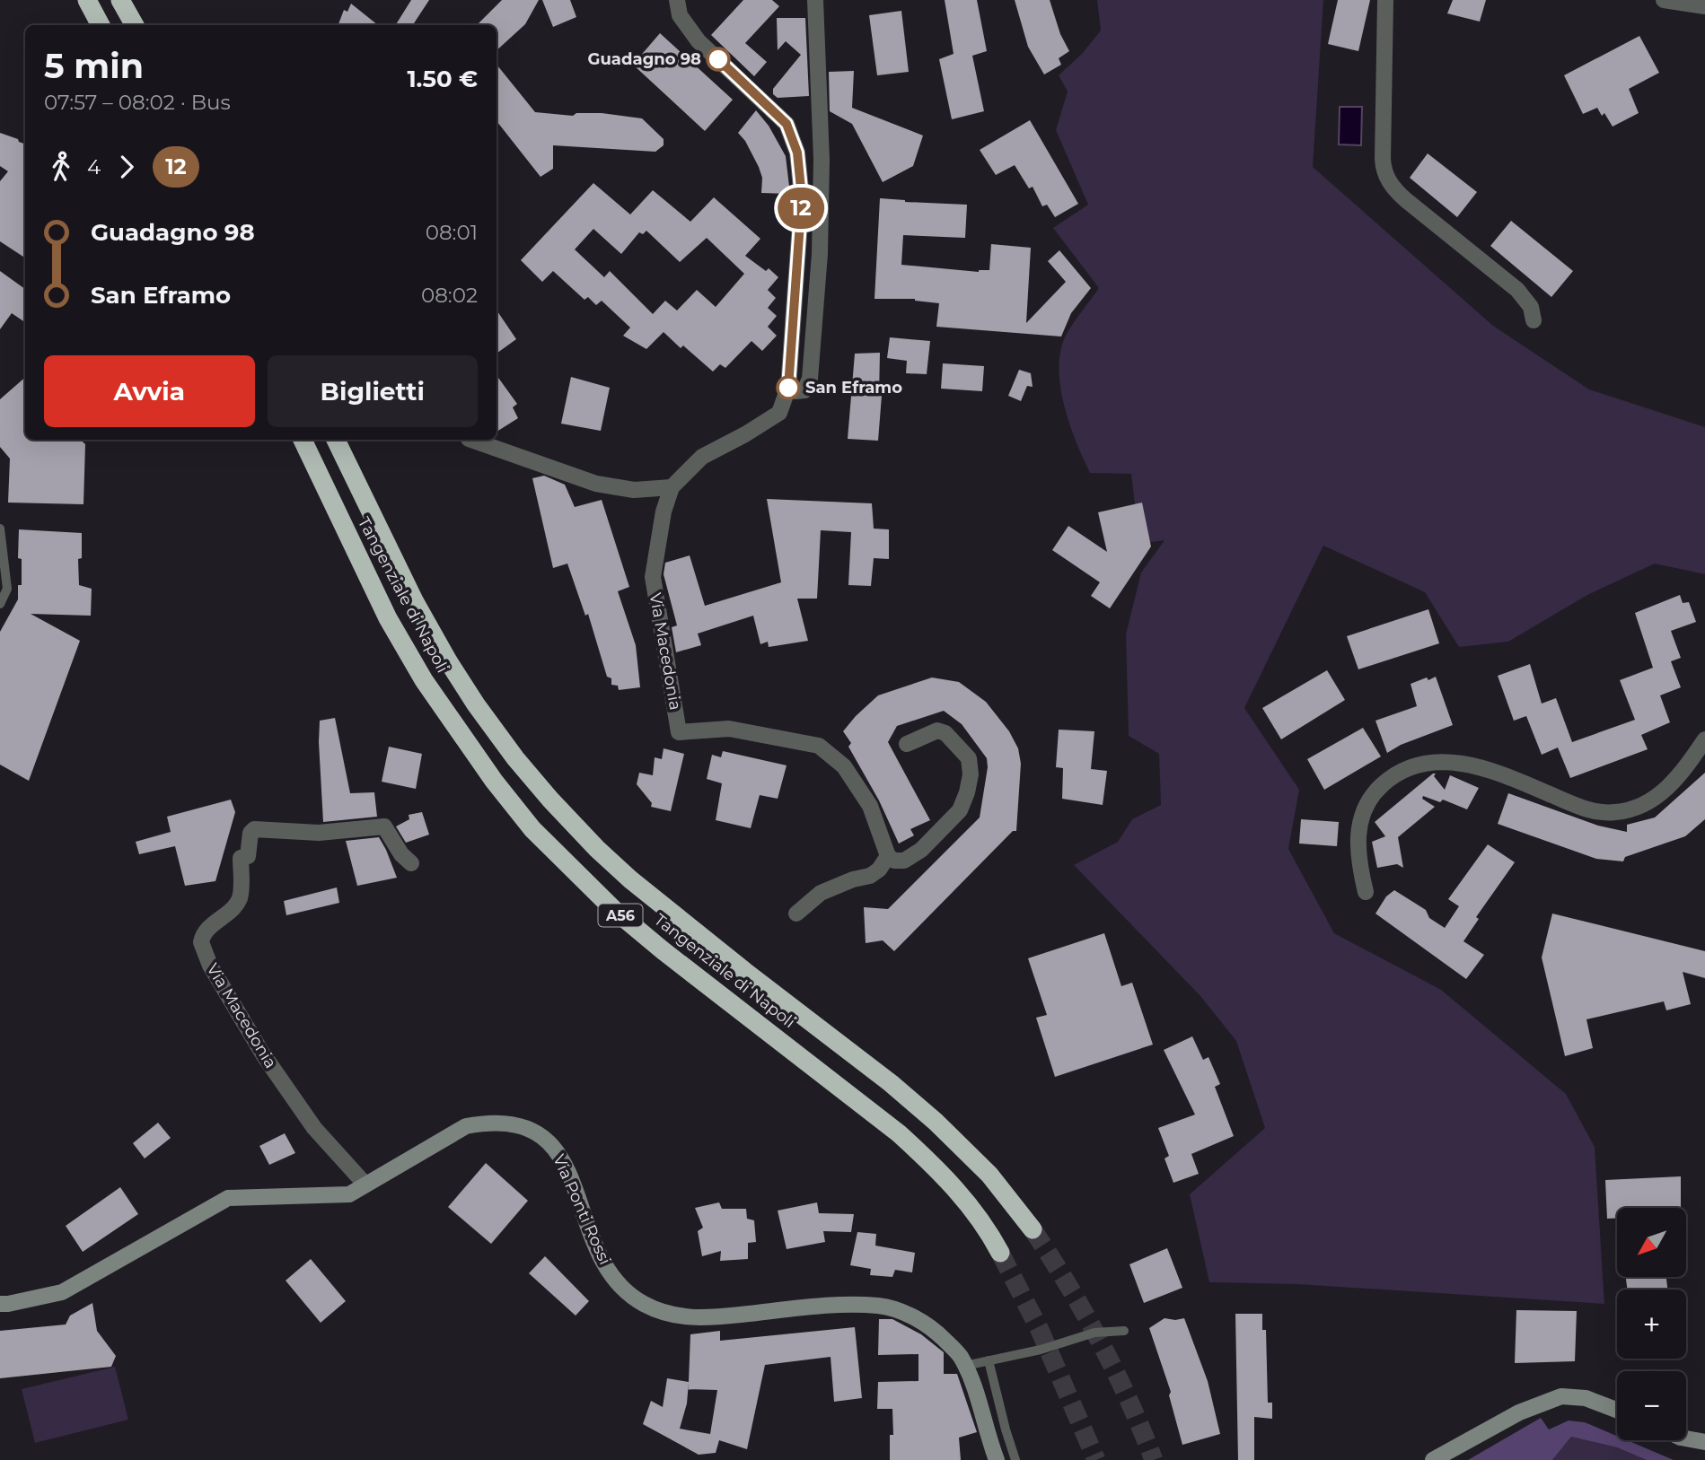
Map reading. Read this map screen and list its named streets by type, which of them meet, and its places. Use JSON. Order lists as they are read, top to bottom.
{
  "streets": {
    "highway": ["Tangenziale di Napoli", "A56"],
    "street": ["Via Macedonia", "Via Ponti Rossi"]
  },
  "crossings": [
    ["Via Macedonia", "Via Ponti Rossi"]
  ],
  "places": ["Guadagno 98", "San Eframo"],
  "lines": ["bus line 12"],
  "north": "bottom left",
  "page": {
    "on_map": "12",
    "heading": ["5 min", "07:57 – 08:02 · Bus", "1.50 €"],
    "legs": ["4", "12"],
    "list": [
      {
        "name": "Guadagno 98",
        "value": "08:01"
      },
      {
        "name": "San Eframo",
        "value": "08:02"
      }
    ],
    "buttons": ["Avvia", "Biglietti"],
    "map_buttons": ["+", "−"]
  }
}
